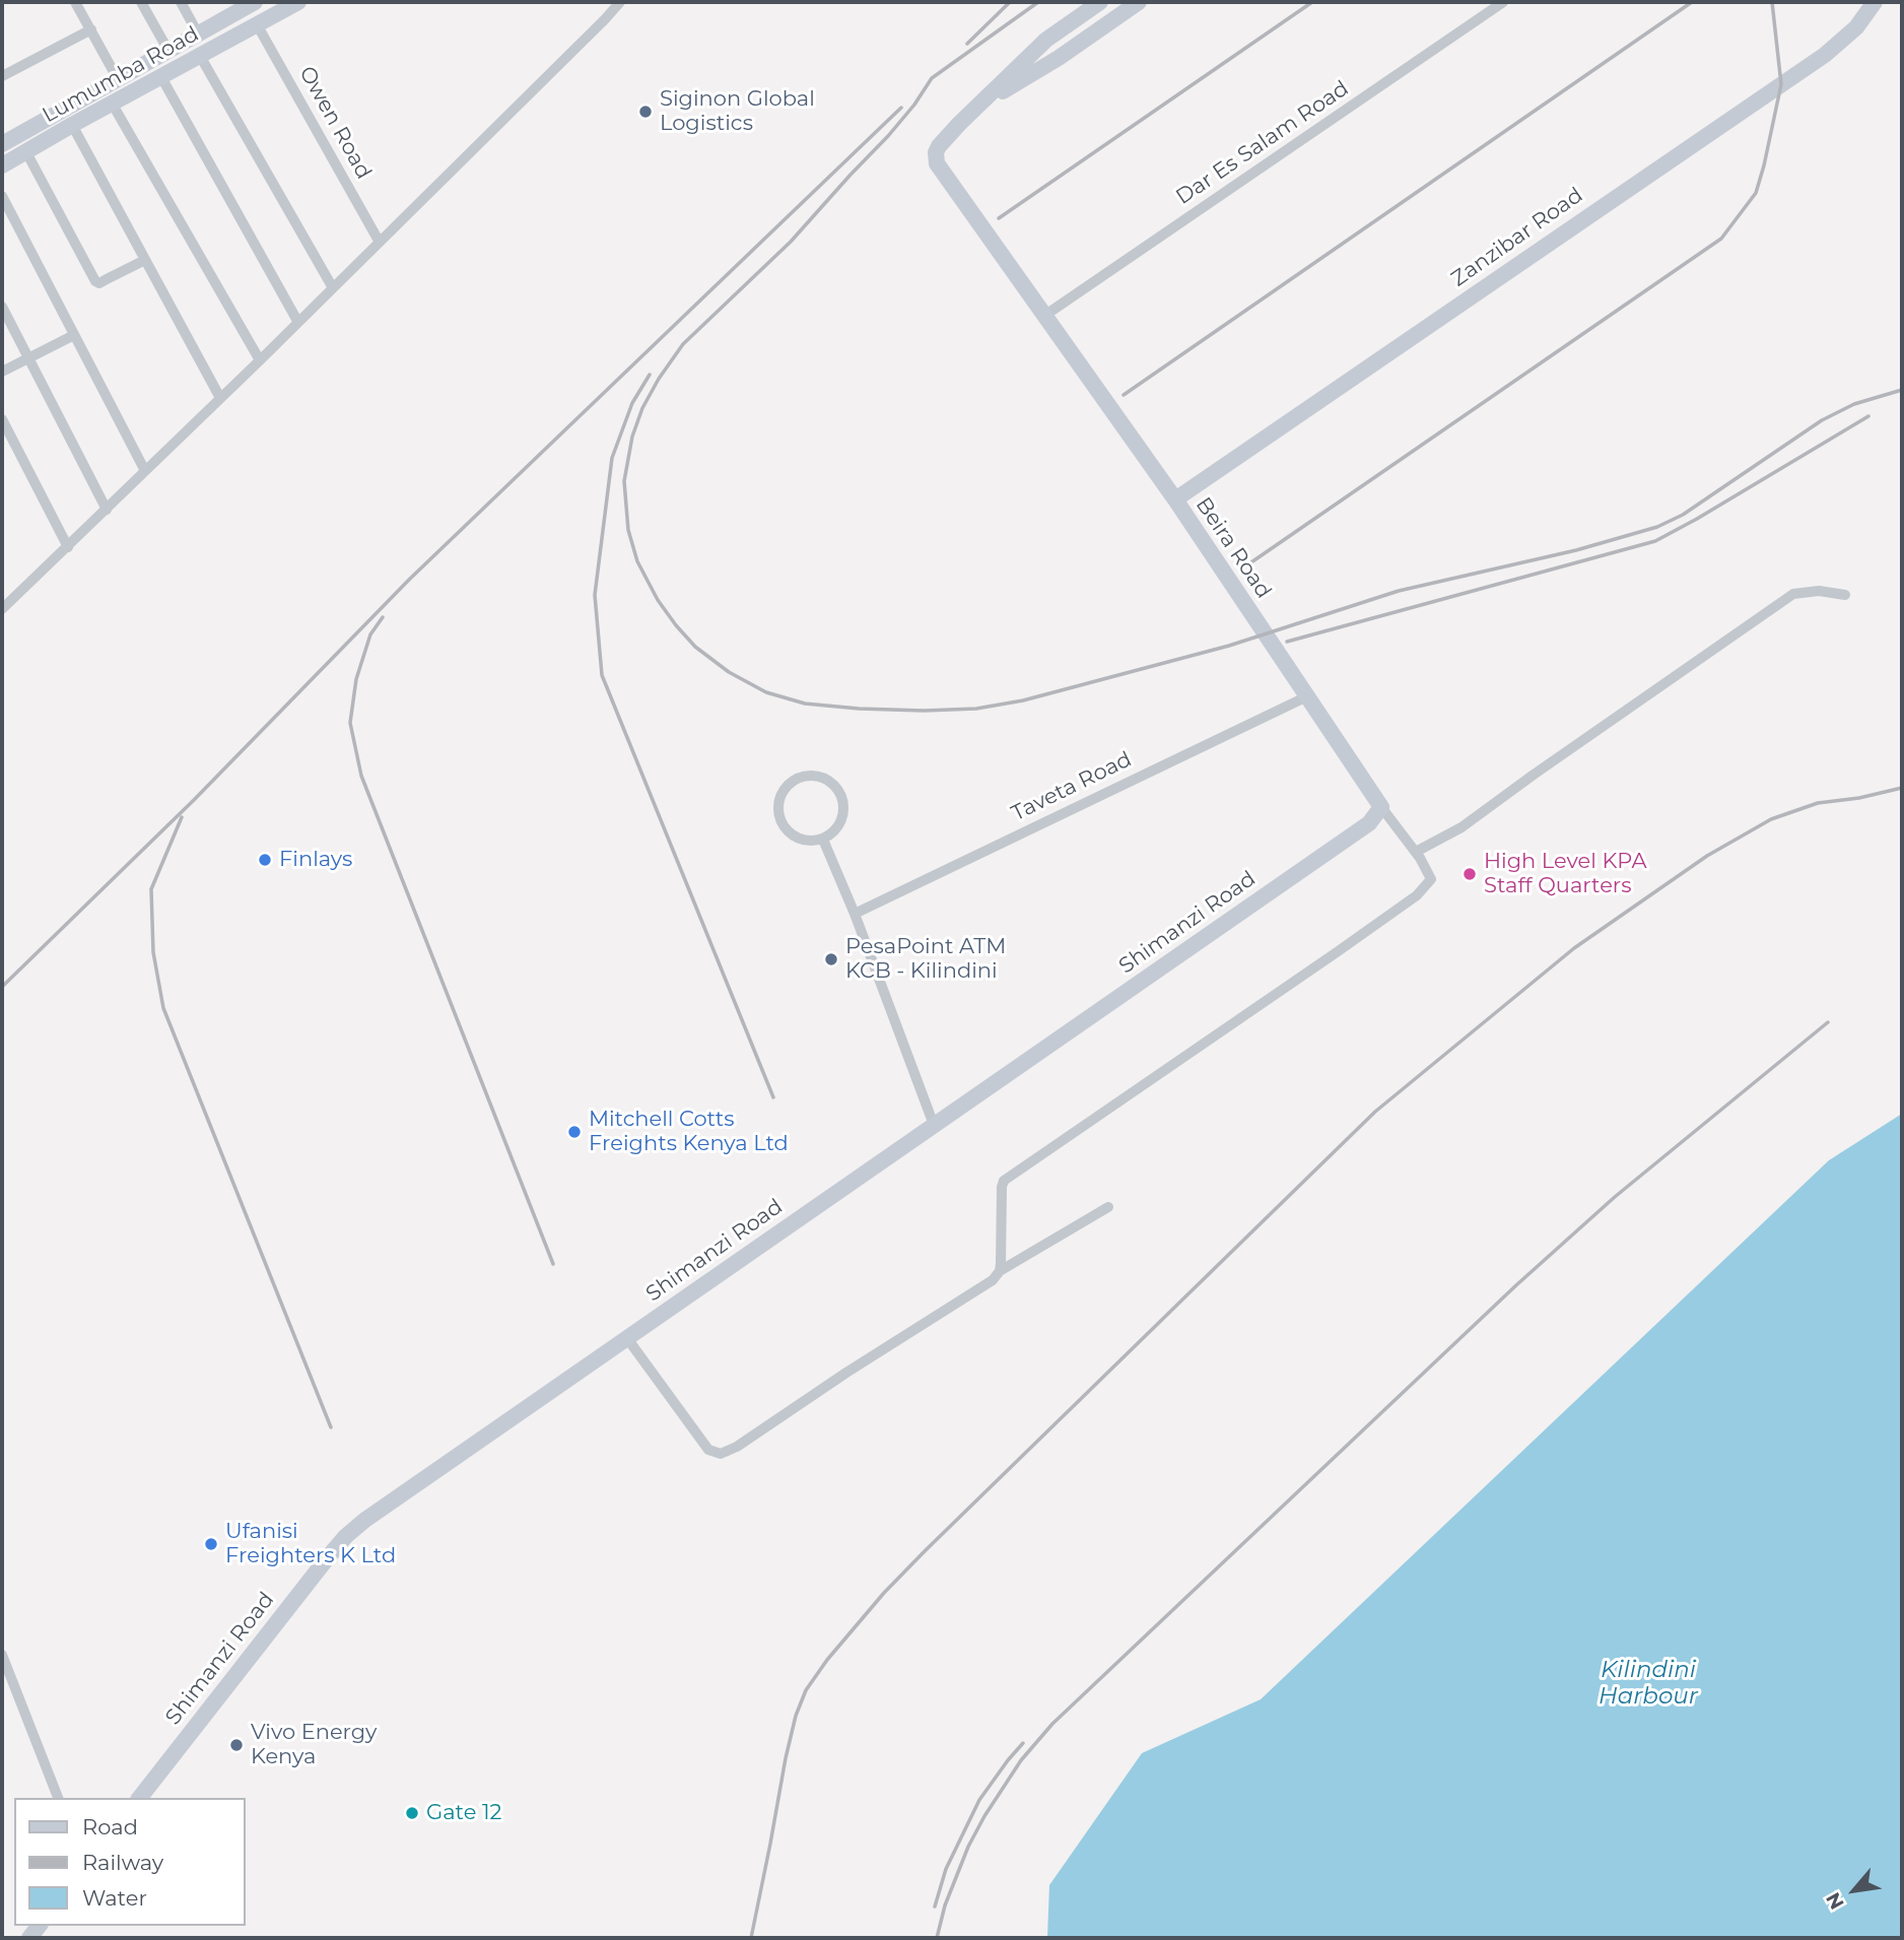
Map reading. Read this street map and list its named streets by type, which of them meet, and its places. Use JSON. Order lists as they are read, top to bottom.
{
  "streets": {
    "main road": [
      "Lumumba Road",
      "Zanzibar Road",
      "Beira Road",
      "Shimanzi Road"
    ],
    "street": ["Owen Road", "Dar Es Salam Road", "Taveta Road"]
  },
  "crossings": [
    ["Lumumba Road", "Owen Road"],
    ["Dar Es Salam Road", "Beira Road"],
    ["Zanzibar Road", "Beira Road"],
    ["Beira Road", "Taveta Road"],
    ["Beira Road", "Shimanzi Road"]
  ],
  "water": ["Kilindini Harbour"],
  "places": [
    "Siginon Global Logistics",
    "Finlays",
    "High Level KPA Staff Quarters",
    "PesaPoint ATM KCB - Kilindini",
    "Mitchell Cotts Freights Kenya Ltd",
    "Ufanisi Freighters K Ltd",
    "Vivo Energy Kenya",
    "Gate 12"
  ],
  "legend": ["Road", "Railway", "Water"],
  "north": "bottom left"
}
